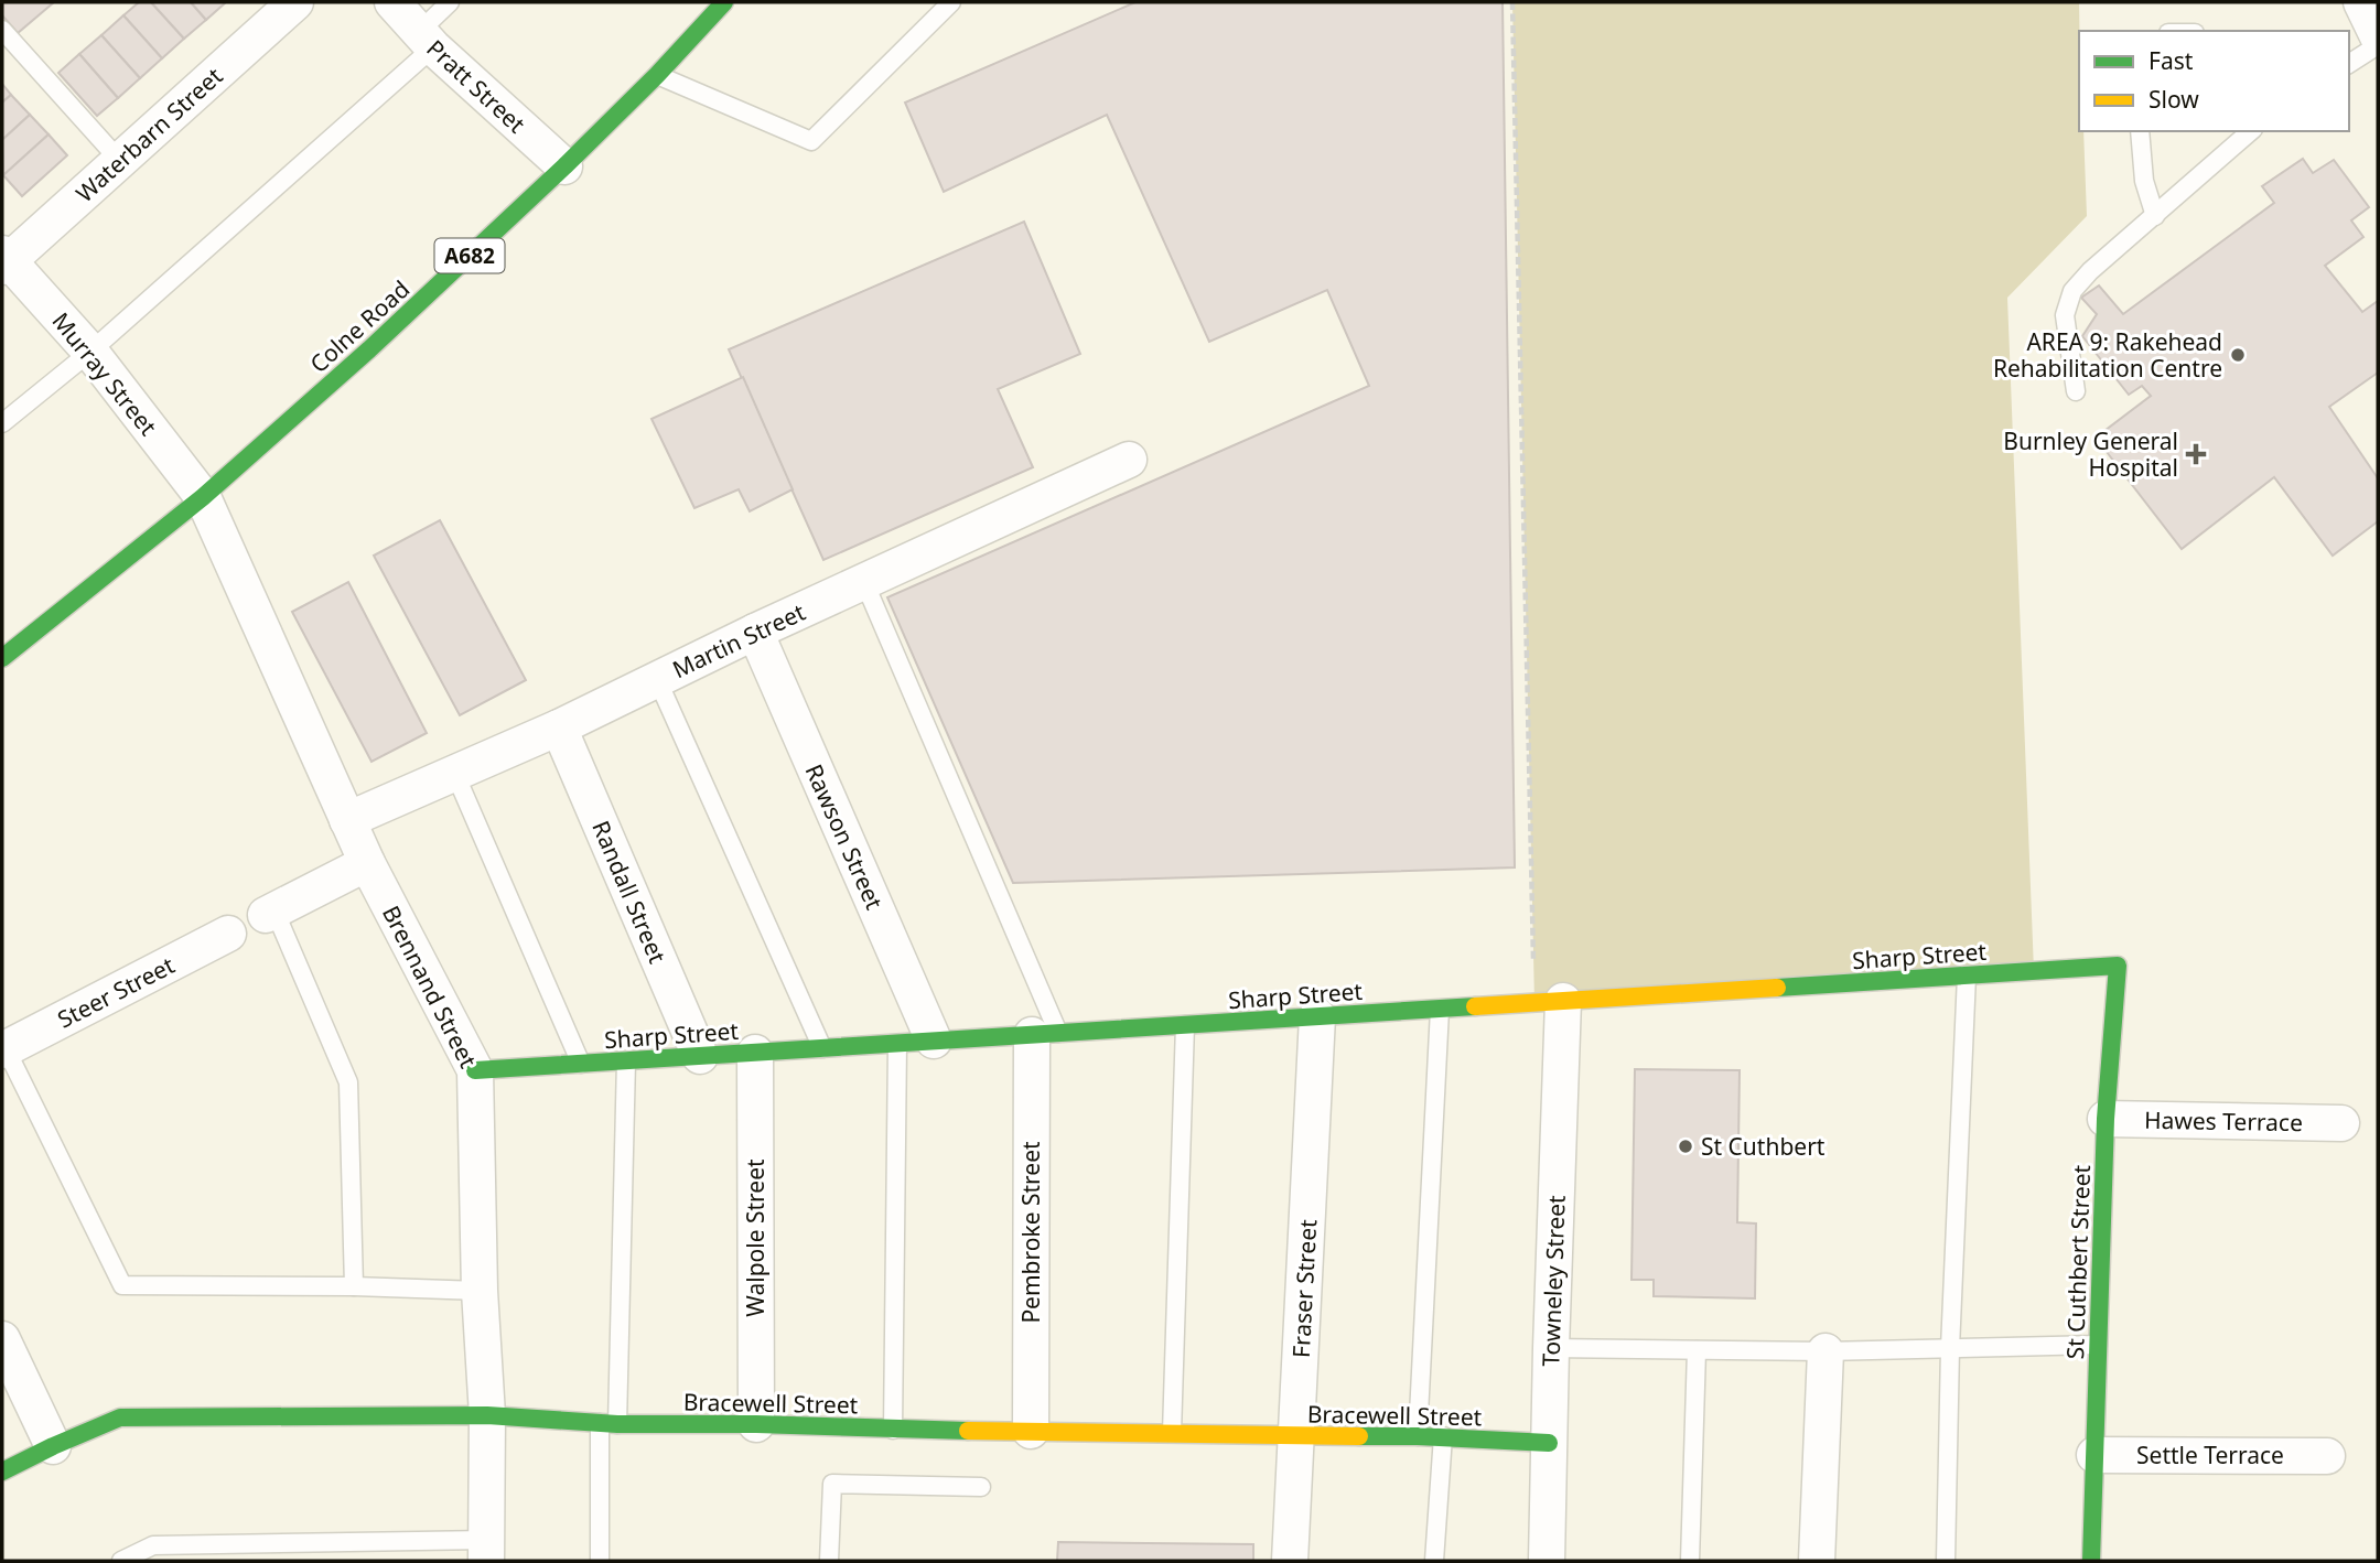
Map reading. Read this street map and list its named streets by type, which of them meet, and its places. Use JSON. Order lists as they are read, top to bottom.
{
  "streets": {
    "street": [
      "Pratt Street",
      "Waterbarn Street",
      "A682",
      "Colne Road",
      "Murray Street",
      "Martin Street",
      "Rawson Street",
      "Randall Street",
      "Sharp Street",
      "Brennand Street",
      "Steer Street",
      "Hawes Terrace",
      "Pembroke Street",
      "Walpole Street",
      "St Cuthbert Street",
      "Towneley Street",
      "Fraser Street",
      "Bracewell Street",
      "Settle Terrace"
    ]
  },
  "crossings": [
    ["Pratt Street", "Colne Road"],
    ["Waterbarn Street", "Murray Street"],
    ["Colne Road", "Murray Street"],
    ["Colne Road", "Brennand Street"],
    ["Murray Street", "Brennand Street"],
    ["Martin Street", "Rawson Street"],
    ["Martin Street", "Randall Street"],
    ["Martin Street", "Brennand Street"],
    ["Rawson Street", "Sharp Street"],
    ["Randall Street", "Sharp Street"],
    ["Sharp Street", "Brennand Street"],
    ["Sharp Street", "Pembroke Street"],
    ["Sharp Street", "Walpole Street"],
    ["Sharp Street", "St Cuthbert Street"],
    ["Sharp Street", "Towneley Street"],
    ["Sharp Street", "Fraser Street"],
    ["Brennand Street", "Bracewell Street"],
    ["Hawes Terrace", "St Cuthbert Street"],
    ["Pembroke Street", "Bracewell Street"],
    ["Walpole Street", "Bracewell Street"],
    ["St Cuthbert Street", "Settle Terrace"],
    ["Towneley Street", "Bracewell Street"],
    ["Fraser Street", "Bracewell Street"]
  ],
  "places": {
    "other": ["AREA 9: Rakehead Rehabilitation Centre", "St Cuthbert"],
    "health": ["Burnley General Hospital"]
  },
  "legend": ["Fast", "Slow"]
}
